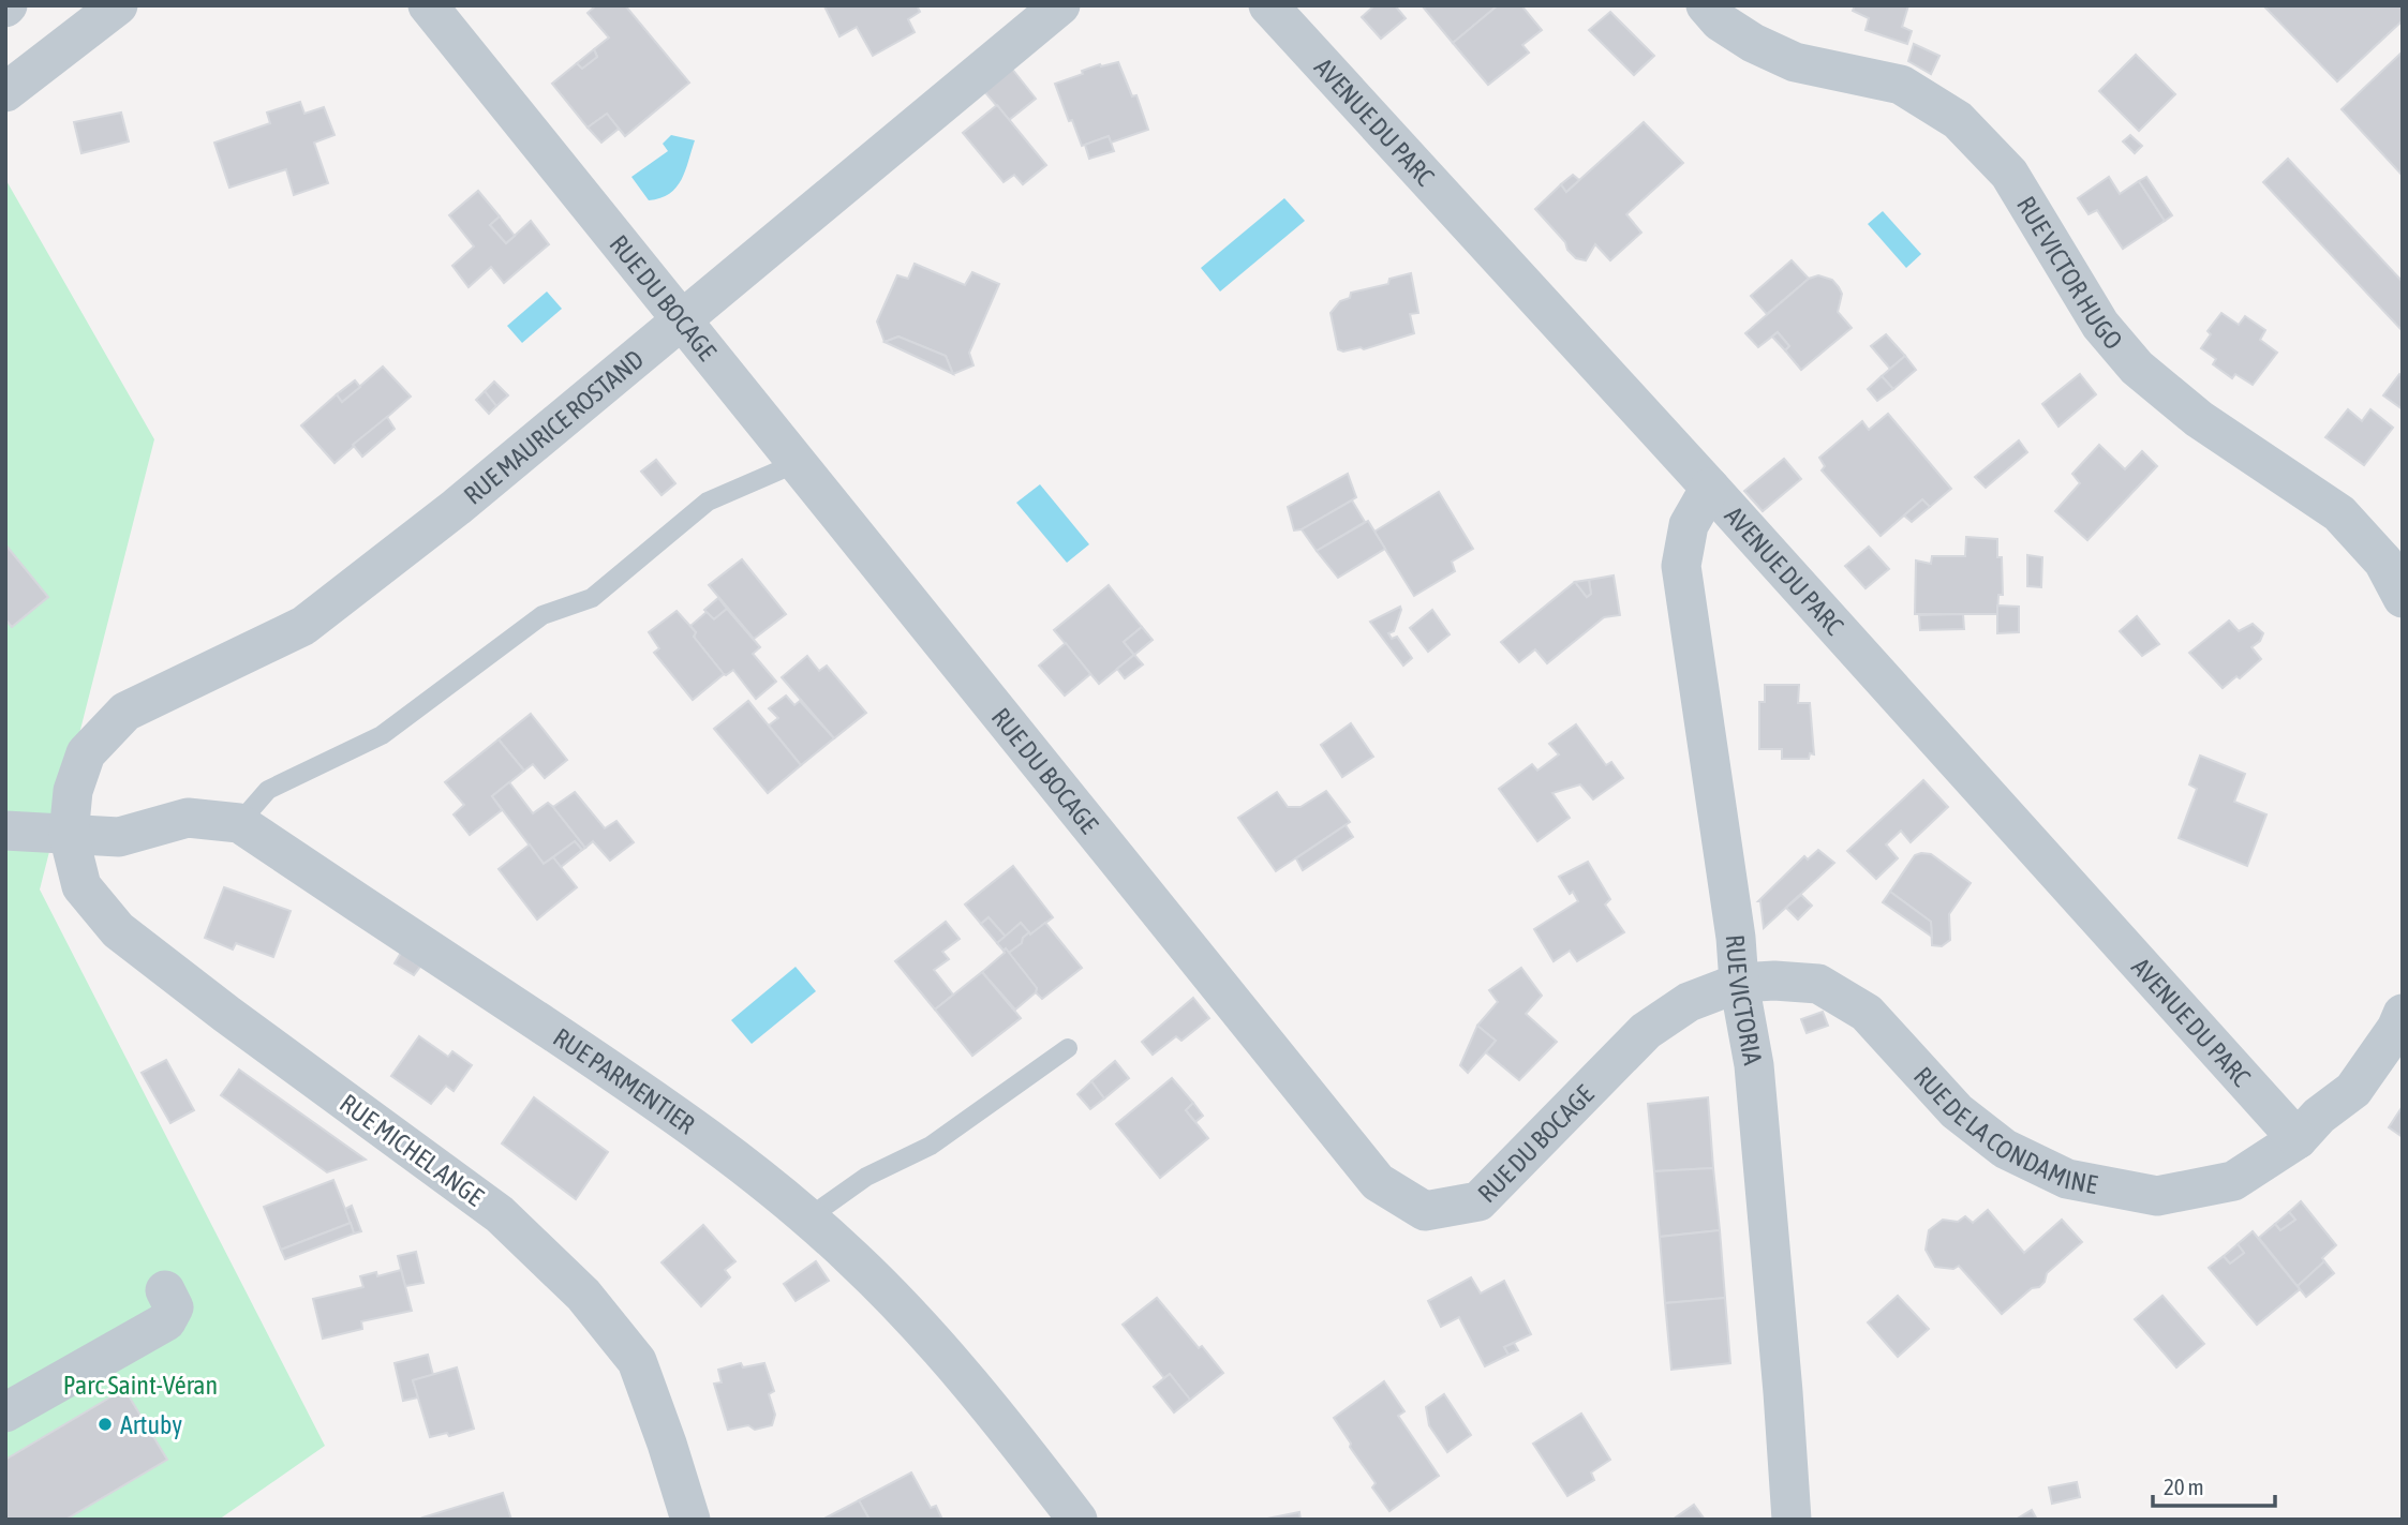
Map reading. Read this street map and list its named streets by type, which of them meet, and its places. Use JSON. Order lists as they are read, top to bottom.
{
  "streets": {
    "street": [
      "AVENUE DU PARC",
      "RUE VICTOR HUGO",
      "RUE DU BOCAGE",
      "RUE MAURICE ROSTAND",
      "RUE VICTORIA",
      "RUE PARMENTIER",
      "RUE DE LA CONDAMINE",
      "RUE MICHEL ANGE"
    ]
  },
  "crossings": [
    ["AVENUE DU PARC", "RUE VICTORIA"],
    ["AVENUE DU PARC", "RUE DE LA CONDAMINE"],
    ["RUE DU BOCAGE", "RUE MAURICE ROSTAND"],
    ["RUE DU BOCAGE", "RUE VICTORIA"],
    ["RUE DU BOCAGE", "RUE DE LA CONDAMINE"],
    ["RUE MAURICE ROSTAND", "RUE PARMENTIER"],
    ["RUE MAURICE ROSTAND", "RUE MICHEL ANGE"],
    ["RUE VICTORIA", "RUE DE LA CONDAMINE"],
    ["RUE PARMENTIER", "RUE MICHEL ANGE"]
  ],
  "parks": ["Parc Saint-Véran"],
  "places": ["Artuby"],
  "scale_bar": "20 m"
}
